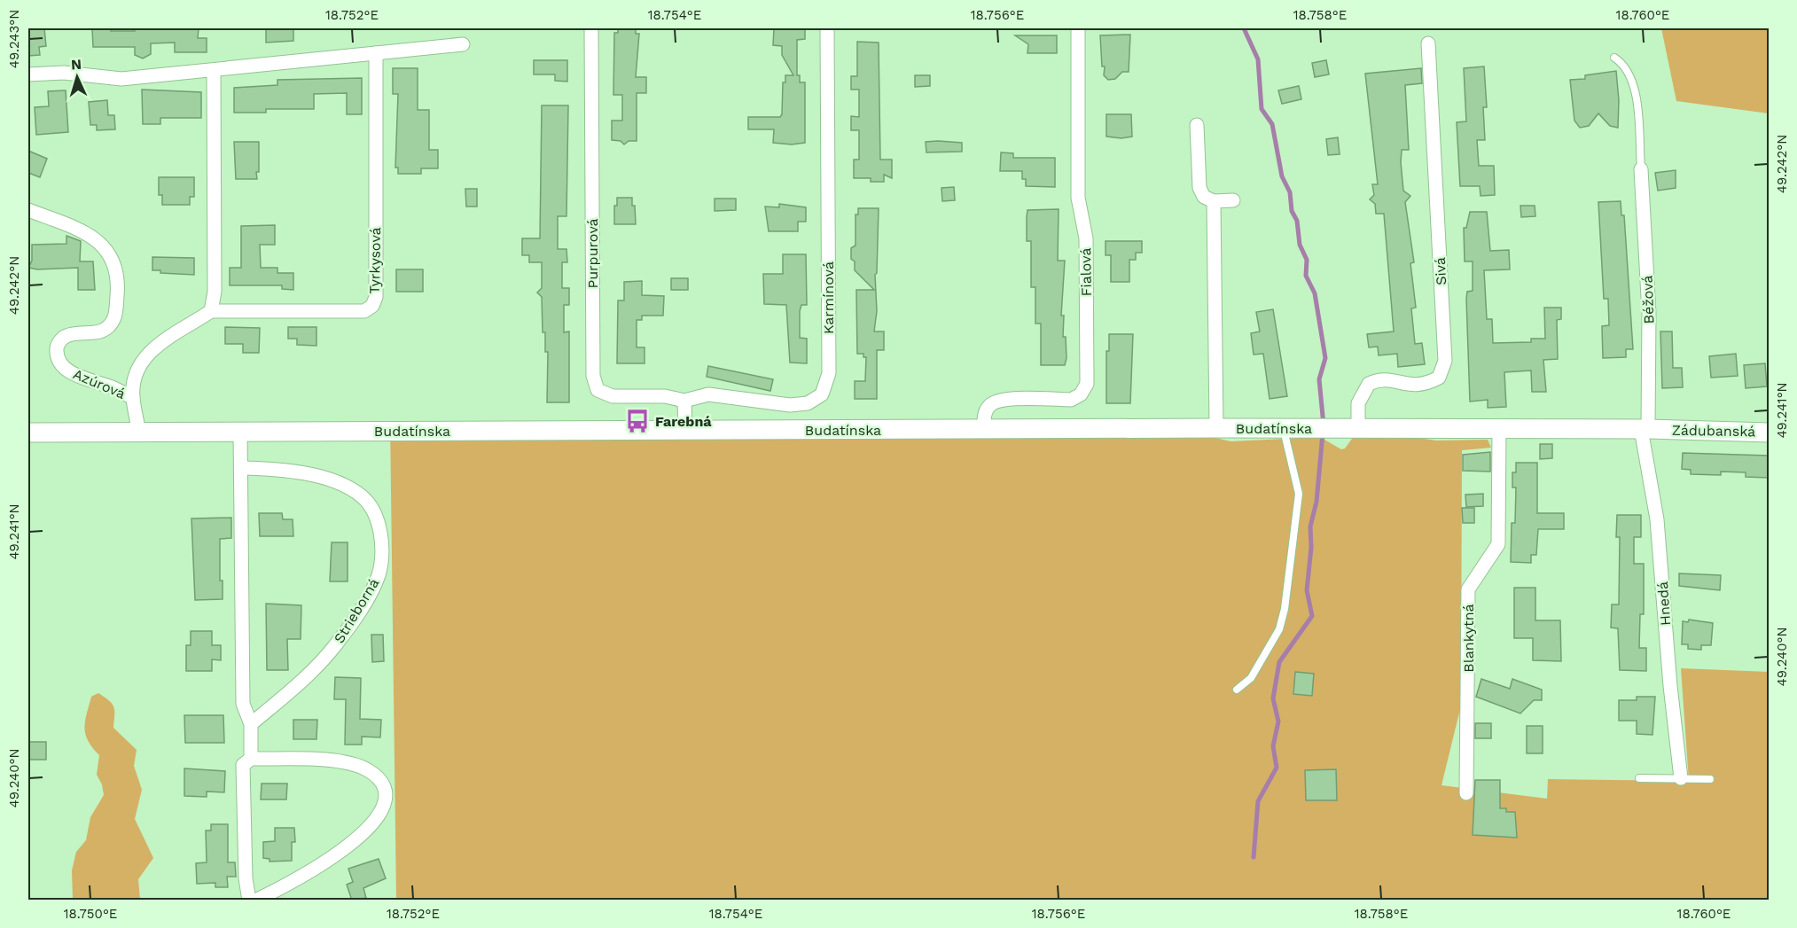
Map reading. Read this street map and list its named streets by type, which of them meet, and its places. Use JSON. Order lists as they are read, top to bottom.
{
  "streets": {
    "street": [
      "Purpurová",
      "Tyrkysová",
      "Sivá",
      "Fialová",
      "Karmínová",
      "Béžová",
      "Azúrová",
      "Budatínska",
      "Zádubanská",
      "Hnedá",
      "Strieborná",
      "Blankytná"
    ]
  },
  "crossings": [
    ["Purpurová", "Karmínová"],
    ["Sivá", "Budatínska"],
    ["Fialová", "Budatínska"],
    ["Béžová", "Budatínska"],
    ["Béžová", "Zádubanská"],
    ["Béžová", "Hnedá"],
    ["Budatínska", "Zádubanská"],
    ["Budatínska", "Hnedá"],
    ["Budatínska", "Blankytná"],
    ["Zádubanská", "Hnedá"]
  ],
  "places": {
    "bus stop": ["Farebná"]
  },
  "north": "top",
  "coordinates": [
    "18.752°E",
    "18.754°E",
    "18.756°E",
    "18.758°E",
    "18.760°E",
    "49.243°N",
    "49.242°N",
    "49.241°N",
    "49.240°N",
    "18.750°E"
  ]
}
